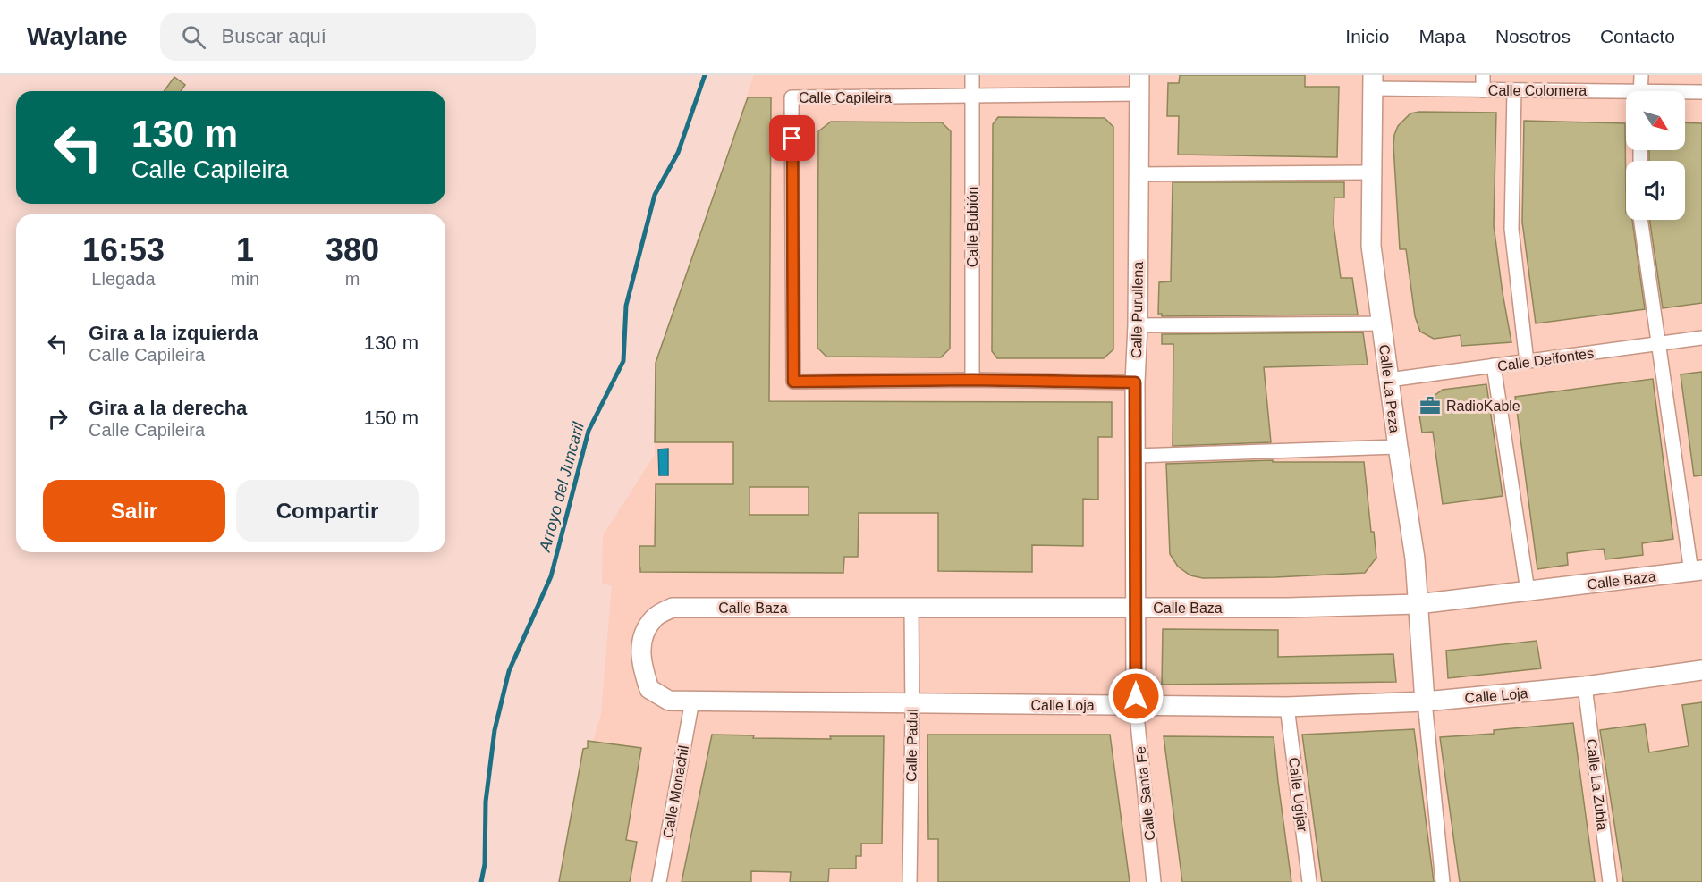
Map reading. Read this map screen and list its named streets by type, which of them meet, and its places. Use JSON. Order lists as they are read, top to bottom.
{
  "streets": {
    "street": [
      "Calle Colomera",
      "Calle Capileira",
      "Calle Bubión",
      "Calle Purullena",
      "Calle Deifontes",
      "Calle La Peza",
      "Calle Baza",
      "Calle Loja",
      "Calle Padul",
      "Calle La Zubia",
      "Calle Monachil",
      "Calle Santa Fe",
      "Calle Ugíjar"
    ]
  },
  "crossings": [
    ["Calle Colomera", "Calle La Peza"],
    ["Calle Capileira", "Calle Bubión"],
    ["Calle Capileira", "Calle Purullena"],
    ["Calle Purullena", "Calle Baza"],
    ["Calle Purullena", "Calle Loja"],
    ["Calle Purullena", "Calle Santa Fe"],
    ["Calle Deifontes", "Calle La Peza"],
    ["Calle La Peza", "Calle Baza"],
    ["Calle La Peza", "Calle Loja"],
    ["Calle Baza", "Calle Loja"],
    ["Calle Baza", "Calle Padul"],
    ["Calle Loja", "Calle Padul"],
    ["Calle Loja", "Calle La Zubia"],
    ["Calle Loja", "Calle Monachil"],
    ["Calle Loja", "Calle Santa Fe"],
    ["Calle Loja", "Calle Ugíjar"]
  ],
  "water": ["Arroyo del Juncaril"],
  "places": {
    "office": ["RadioKable"]
  },
  "north": "bottom right",
  "page": {
    "header": "Waylane",
    "search": "Buscar aquí",
    "nav": [
      "Inicio",
      "Mapa",
      "Nosotros",
      "Contacto"
    ],
    "turn": ["130 m", "Calle Capileira"],
    "eta": [
      "16:53",
      "Llegada",
      "1",
      "min",
      "380",
      "m"
    ],
    "list": [
      {
        "name": "Gira a la izquierda",
        "note": "Calle Capileira",
        "value": "130 m"
      },
      {
        "name": "Gira a la derecha",
        "note": "Calle Capileira",
        "value": "150 m"
      }
    ],
    "buttons": ["Salir", "Compartir"]
  }
}
